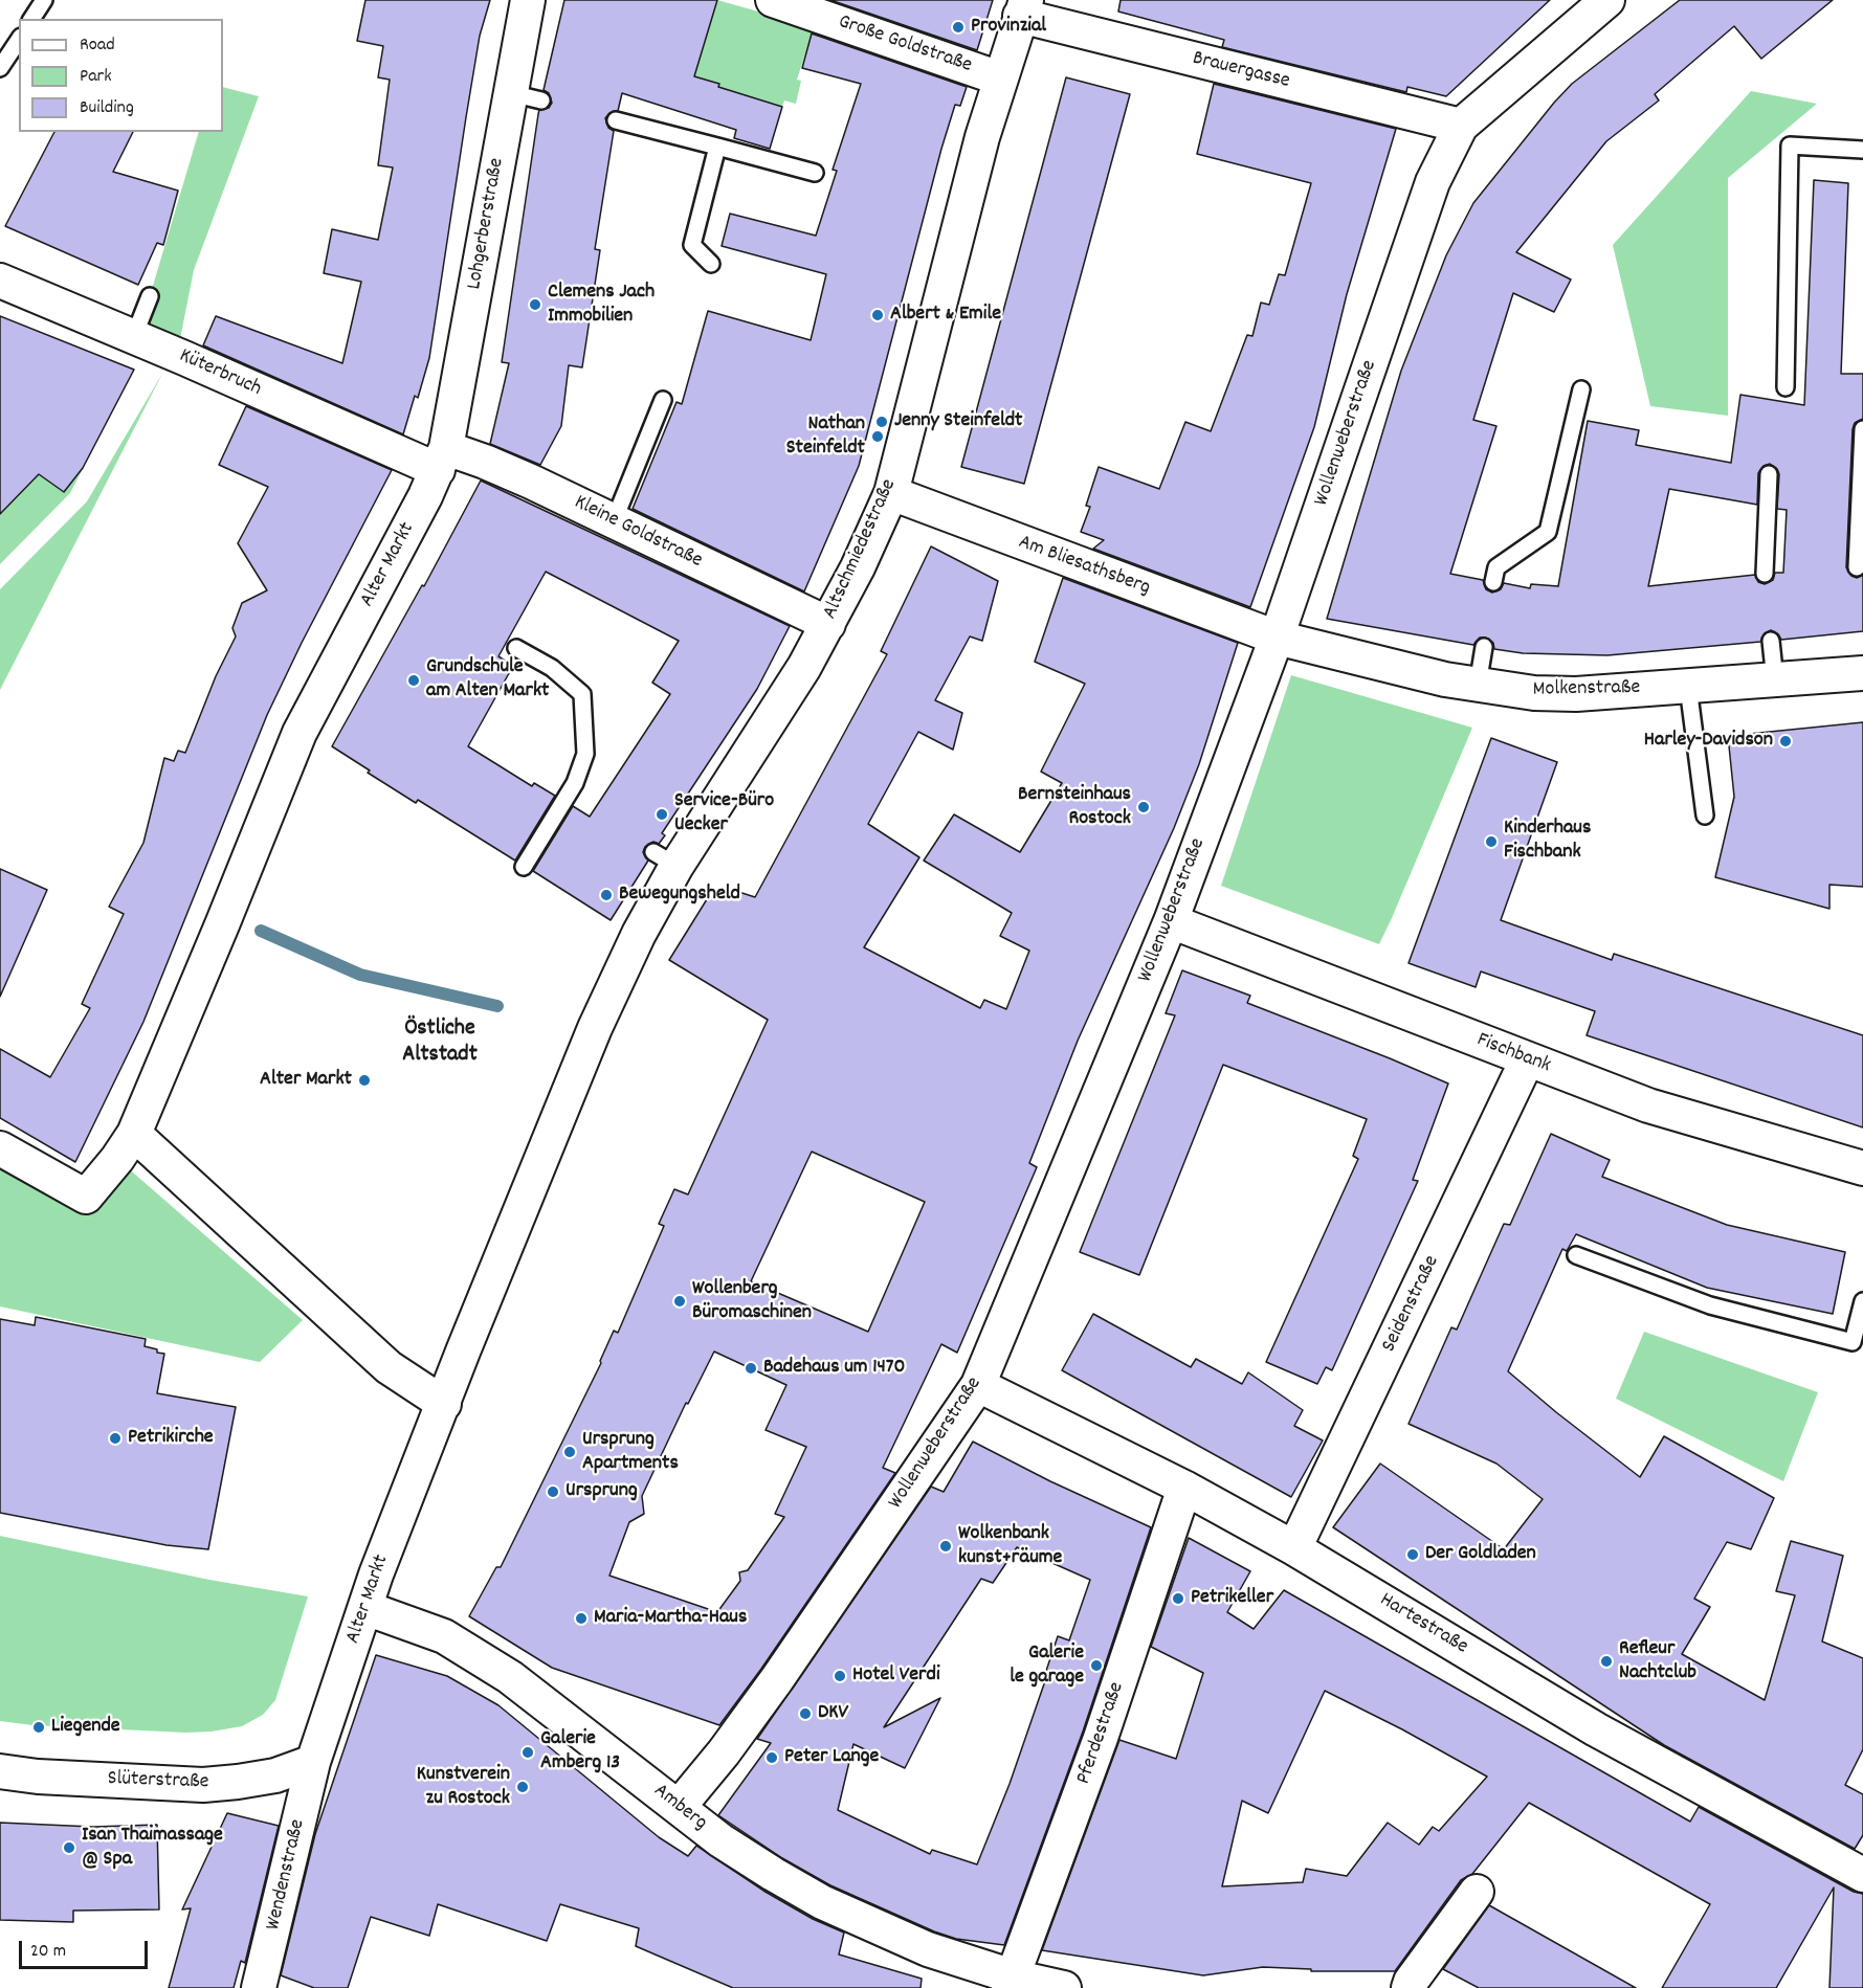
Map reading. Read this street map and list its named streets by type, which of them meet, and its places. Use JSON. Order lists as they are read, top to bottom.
{
  "streets": {
    "street": [
      "Große Goldstraße",
      "Brauergasse",
      "Lohgerberstraße",
      "Küterbruch",
      "Wollenweberstraße",
      "Kleine Goldstraße",
      "Altschmiedestraße",
      "Alter Markt",
      "Am Bliesathsberg",
      "Molkenstraße",
      "Fischbank",
      "Seidenstraße",
      "Hartestraße",
      "Pferdestraße",
      "Slüterstraße",
      "Amberg",
      "Wendenstraße"
    ]
  },
  "crossings": [
    ["Große Goldstraße", "Altschmiedestraße"],
    ["Brauergasse", "Wollenweberstraße"],
    ["Brauergasse", "Altschmiedestraße"],
    ["Lohgerberstraße", "Küterbruch"],
    ["Lohgerberstraße", "Kleine Goldstraße"],
    ["Lohgerberstraße", "Alter Markt"],
    ["Küterbruch", "Kleine Goldstraße"],
    ["Küterbruch", "Alter Markt"],
    ["Wollenweberstraße", "Am Bliesathsberg"],
    ["Wollenweberstraße", "Molkenstraße"],
    ["Wollenweberstraße", "Fischbank"],
    ["Wollenweberstraße", "Hartestraße"],
    ["Wollenweberstraße", "Amberg"],
    ["Kleine Goldstraße", "Altschmiedestraße"],
    ["Kleine Goldstraße", "Alter Markt"],
    ["Altschmiedestraße", "Alter Markt"],
    ["Altschmiedestraße", "Am Bliesathsberg"],
    ["Alter Markt", "Slüterstraße"],
    ["Alter Markt", "Amberg"],
    ["Alter Markt", "Wendenstraße"],
    ["Am Bliesathsberg", "Molkenstraße"],
    ["Fischbank", "Seidenstraße"],
    ["Seidenstraße", "Hartestraße"],
    ["Hartestraße", "Pferdestraße"],
    ["Pferdestraße", "Amberg"],
    ["Slüterstraße", "Wendenstraße"]
  ],
  "districts": ["Östliche Altstadt"],
  "places": [
    "Provinzial",
    "Clemens Jach Immobilien",
    "Albert & Emile",
    "Jenny Steinfeldt",
    "Nathan Steinfeldt",
    "Grundschule am Alten Markt",
    "Harley-Davidson",
    "Bernsteinhaus Rostock",
    "Service-Büro Uecker",
    "Kinderhaus Fischbank",
    "Bewegungsheld",
    "Alter Markt",
    "Wollenberg Büromaschinen",
    "Badehaus um 1470",
    "Petrikirche",
    "Ursprung Apartments",
    "Ursprung",
    "Wolkenbank kunst+räume",
    "Der Goldladen",
    "Petrikeller",
    "Maria-Martha-Haus",
    "Refleur Nachtclub",
    "Galerie le garage",
    "Hotel Verdi",
    "DKV",
    "Liegende",
    "Galerie Amberg 13",
    "Peter Lange",
    "Kunstverein zu Rostock",
    "Isan Thaimassage @ Spa"
  ],
  "legend": ["Road", "Park", "Building"],
  "scale_bar": "20 m"
}
